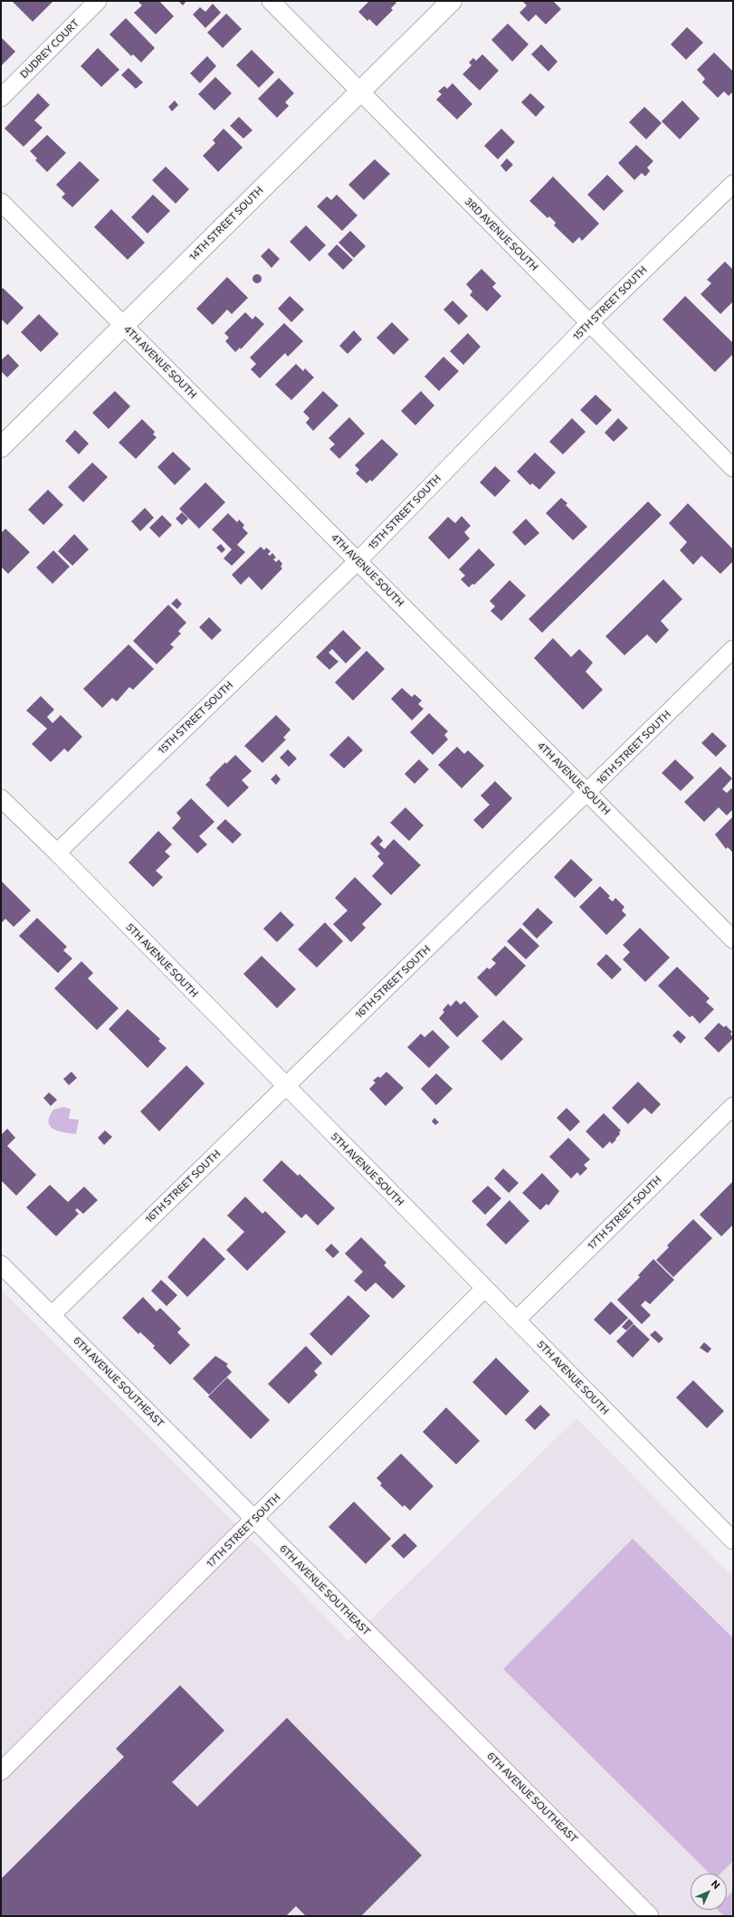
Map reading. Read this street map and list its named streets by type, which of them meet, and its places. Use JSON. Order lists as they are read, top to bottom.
{
  "streets": {
    "street": [
      "DUDREY COURT",
      "14TH STREET SOUTH",
      "3RD AVENUE SOUTH",
      "15TH STREET SOUTH",
      "4TH AVENUE SOUTH",
      "16TH STREET SOUTH",
      "5TH AVENUE SOUTH",
      "17TH STREET SOUTH",
      "6TH AVENUE SOUTHEAST"
    ]
  },
  "crossings": [
    ["14TH STREET SOUTH", "3RD AVENUE SOUTH"],
    ["14TH STREET SOUTH", "4TH AVENUE SOUTH"],
    ["3RD AVENUE SOUTH", "15TH STREET SOUTH"],
    ["15TH STREET SOUTH", "4TH AVENUE SOUTH"],
    ["15TH STREET SOUTH", "5TH AVENUE SOUTH"],
    ["4TH AVENUE SOUTH", "16TH STREET SOUTH"],
    ["16TH STREET SOUTH", "5TH AVENUE SOUTH"],
    ["16TH STREET SOUTH", "6TH AVENUE SOUTHEAST"],
    ["5TH AVENUE SOUTH", "17TH STREET SOUTH"],
    ["17TH STREET SOUTH", "6TH AVENUE SOUTHEAST"]
  ],
  "north": "top right"
}
